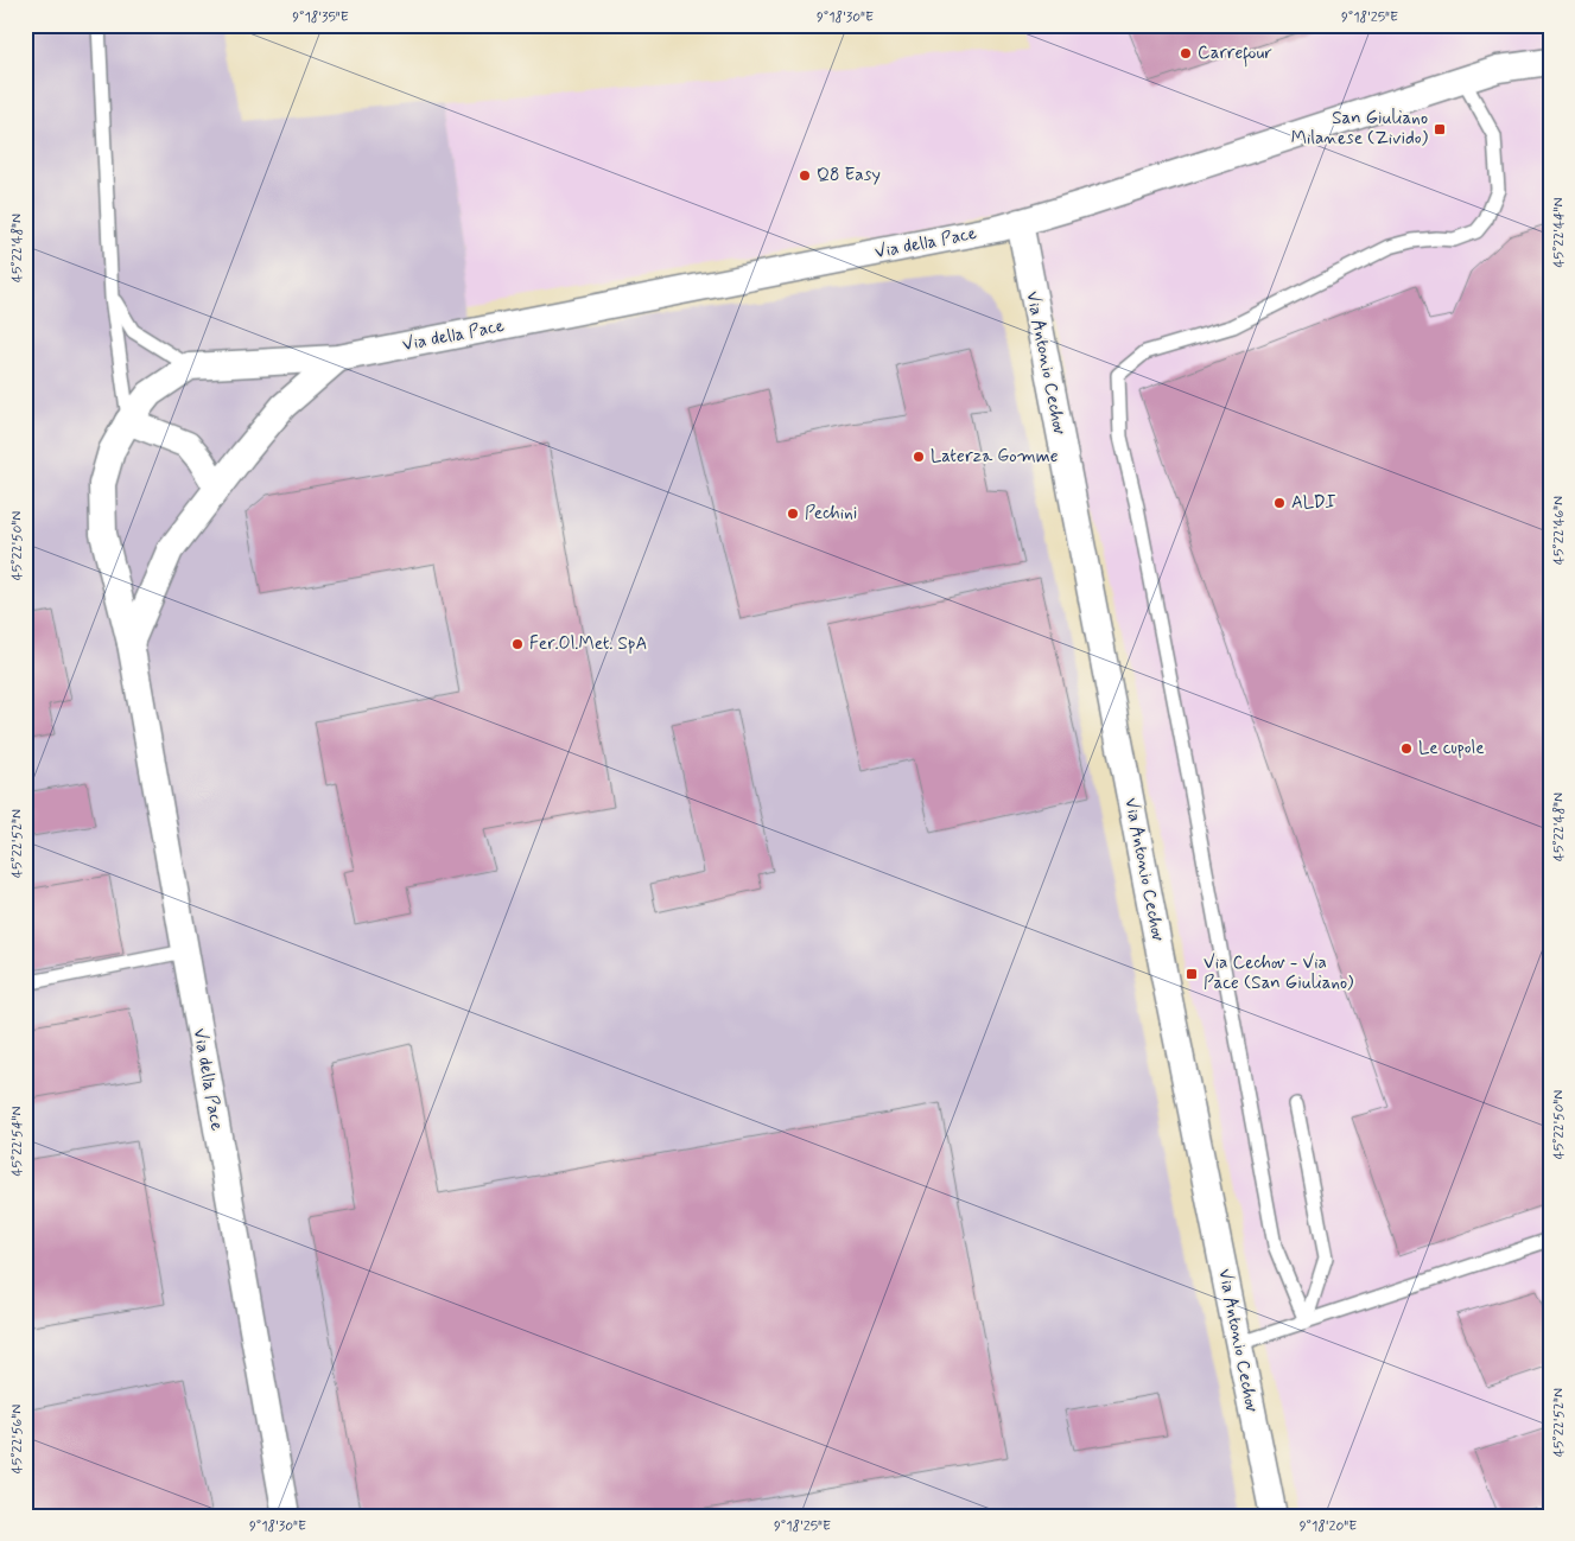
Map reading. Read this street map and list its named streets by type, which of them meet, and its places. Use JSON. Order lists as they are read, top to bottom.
{
  "streets": {
    "street": ["Via della Pace", "Via Antonio Cechov"]
  },
  "crossings": [
    ["Via della Pace", "Via Antonio Cechov"]
  ],
  "places": {
    "other": [
      "Carrefour",
      "Q8 Easy",
      "Laterza Gomme",
      "ALDI",
      "Pechini",
      "Fer.Ol.Met. SpA",
      "Le cupole"
    ],
    "transit": ["San Giuliano Milanese (Zivido)", "Via Cechov - Via Pace (San Giuliano)"]
  },
  "coordinates": [
    "9°18'35\"E",
    "9°18'30\"E",
    "9°18'25\"E",
    "45°22'44\"N",
    "45°22'48\"N",
    "45°22'46\"N",
    "45°22'50\"N",
    "45°22'52\"N",
    "45°22'54\"N",
    "45°22'56\"N",
    "9°18'20\"E"
  ]
}
